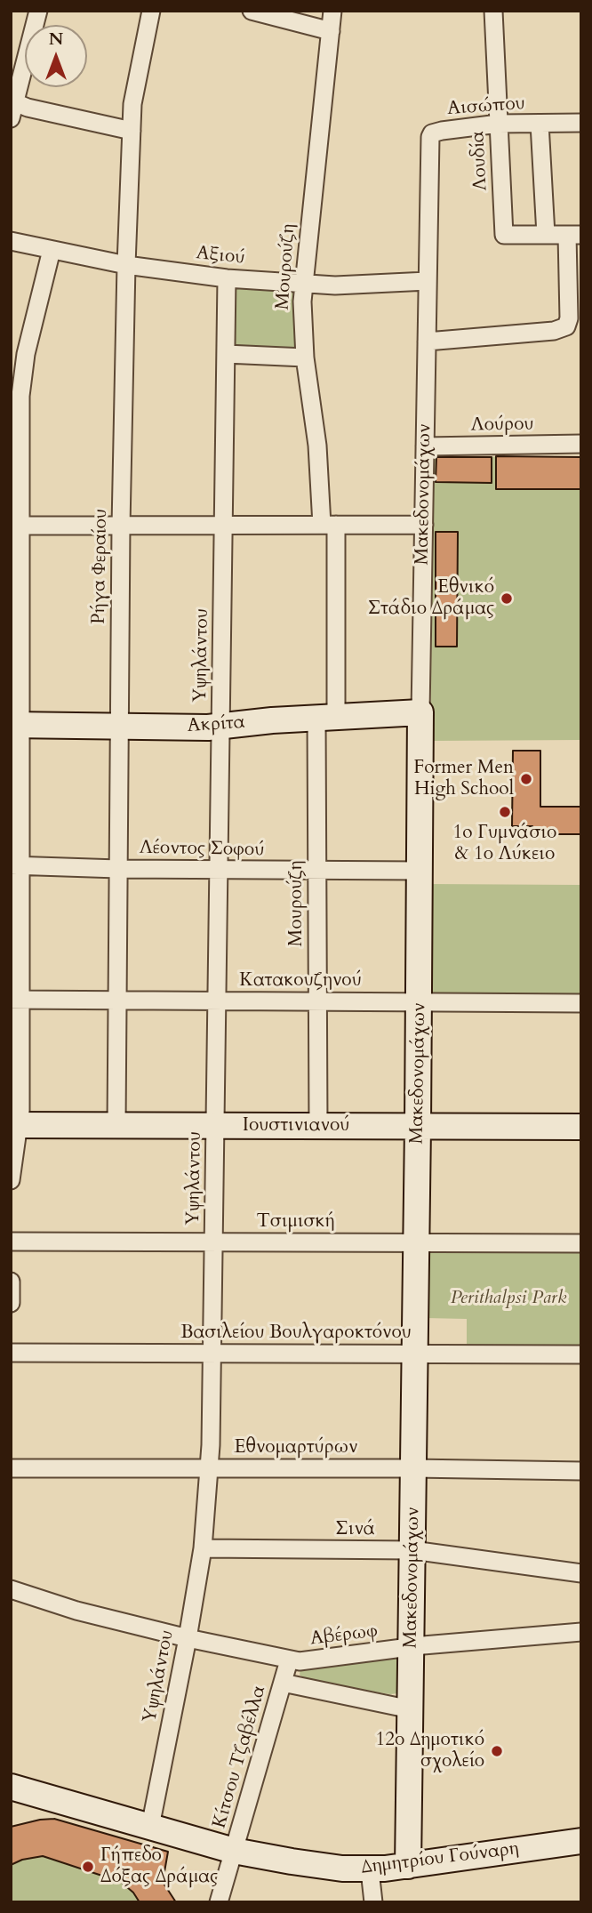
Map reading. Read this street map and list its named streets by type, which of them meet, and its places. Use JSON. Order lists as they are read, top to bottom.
{
  "streets": {
    "street": [
      "Αισώπου",
      "Λουδία",
      "Αξιού",
      "Μουρούζη",
      "Λούρου",
      "Μακεδονομάχων",
      "Ρήγα Φεραίου",
      "Υψηλάντου",
      "Ακρίτα",
      "Λέοντος Σοφού",
      "Κατακουζηνού",
      "Ιουστινιανού",
      "Τσιμισκή",
      "Βασιλείου Βουλγαροκτόνου",
      "Εθνομαρτύρων",
      "Σινά",
      "Αβέρωφ",
      "Κίτσου Τζαβέλλα",
      "Δημητρίου Γούναρη"
    ]
  },
  "crossings": [
    ["Αισώπου", "Λουδία"],
    ["Αισώπου", "Αξιού"],
    ["Αισώπου", "Μακεδονομάχων"],
    ["Αξιού", "Μουρούζη"],
    ["Αξιού", "Μακεδονομάχων"],
    ["Αξιού", "Ρήγα Φεραίου"],
    ["Αξιού", "Υψηλάντου"],
    ["Μουρούζη", "Ακρίτα"],
    ["Μουρούζη", "Λέοντος Σοφού"],
    ["Μουρούζη", "Κατακουζηνού"],
    ["Μουρούζη", "Ιουστινιανού"],
    ["Λούρου", "Μακεδονομάχων"],
    ["Μακεδονομάχων", "Ακρίτα"],
    ["Μακεδονομάχων", "Λέοντος Σοφού"],
    ["Μακεδονομάχων", "Κατακουζηνού"],
    ["Μακεδονομάχων", "Ιουστινιανού"],
    ["Μακεδονομάχων", "Τσιμισκή"],
    ["Μακεδονομάχων", "Βασιλείου Βουλγαροκτόνου"],
    ["Μακεδονομάχων", "Εθνομαρτύρων"],
    ["Μακεδονομάχων", "Σινά"],
    ["Μακεδονομάχων", "Αβέρωφ"],
    ["Μακεδονομάχων", "Δημητρίου Γούναρη"],
    ["Ρήγα Φεραίου", "Ακρίτα"],
    ["Ρήγα Φεραίου", "Λέοντος Σοφού"],
    ["Ρήγα Φεραίου", "Κατακουζηνού"],
    ["Ρήγα Φεραίου", "Ιουστινιανού"],
    ["Υψηλάντου", "Ακρίτα"],
    ["Υψηλάντου", "Λέοντος Σοφού"],
    ["Υψηλάντου", "Κατακουζηνού"],
    ["Υψηλάντου", "Ιουστινιανού"],
    ["Υψηλάντου", "Τσιμισκή"],
    ["Υψηλάντου", "Βασιλείου Βουλγαροκτόνου"],
    ["Υψηλάντου", "Εθνομαρτύρων"],
    ["Υψηλάντου", "Σινά"],
    ["Υψηλάντου", "Αβέρωφ"],
    ["Υψηλάντου", "Δημητρίου Γούναρη"],
    ["Αβέρωφ", "Κίτσου Τζαβέλλα"],
    ["Κίτσου Τζαβέλλα", "Δημητρίου Γούναρη"]
  ],
  "parks": ["Perithalpsi Park"],
  "places": [
    "Εθνικό Στάδιο Δράμας",
    "Former Men High School",
    "1o Γυμνάσιο & 1ο Λύκειο",
    "12ο Δημοτικό σχολείο",
    "Γήπεδο Δόξας Δράμας"
  ],
  "north": "top"
}
